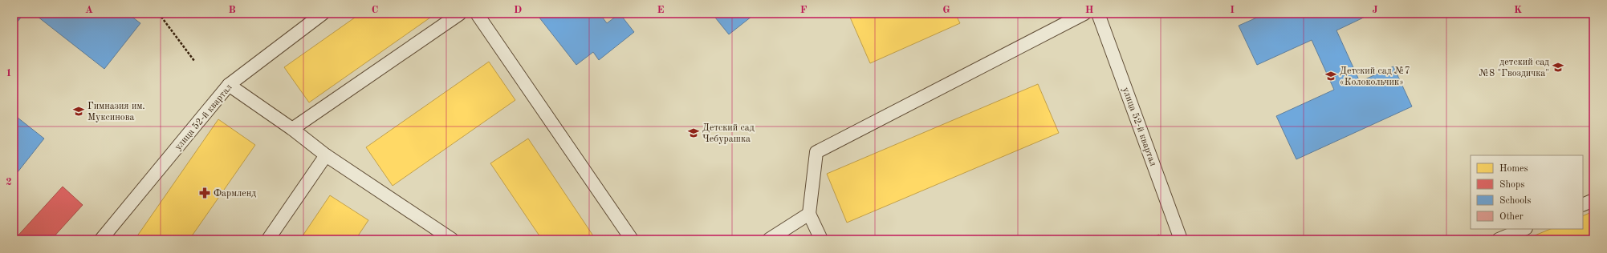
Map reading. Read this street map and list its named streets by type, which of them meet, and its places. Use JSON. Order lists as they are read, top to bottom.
{
  "streets": {
    "lane": ["улица 52-й квартал"]
  },
  "places": {
    "school or university": [
      "детский сад №8 \"Гвоздичка\"",
      "Детский сад №7 «Колокольчик»",
      "Гимназия им. Муксинова",
      "Детский сад Чебурашка"
    ],
    "pharmacy": ["Фармленд"]
  },
  "legend": [
    "Homes",
    "Shops",
    "Schools",
    "Other"
  ],
  "grid": {
    "columns": [
      "A",
      "B",
      "C",
      "D",
      "E",
      "F",
      "G",
      "H",
      "I",
      "J",
      "K"
    ],
    "rows": ["1", "2"]
  }
}
